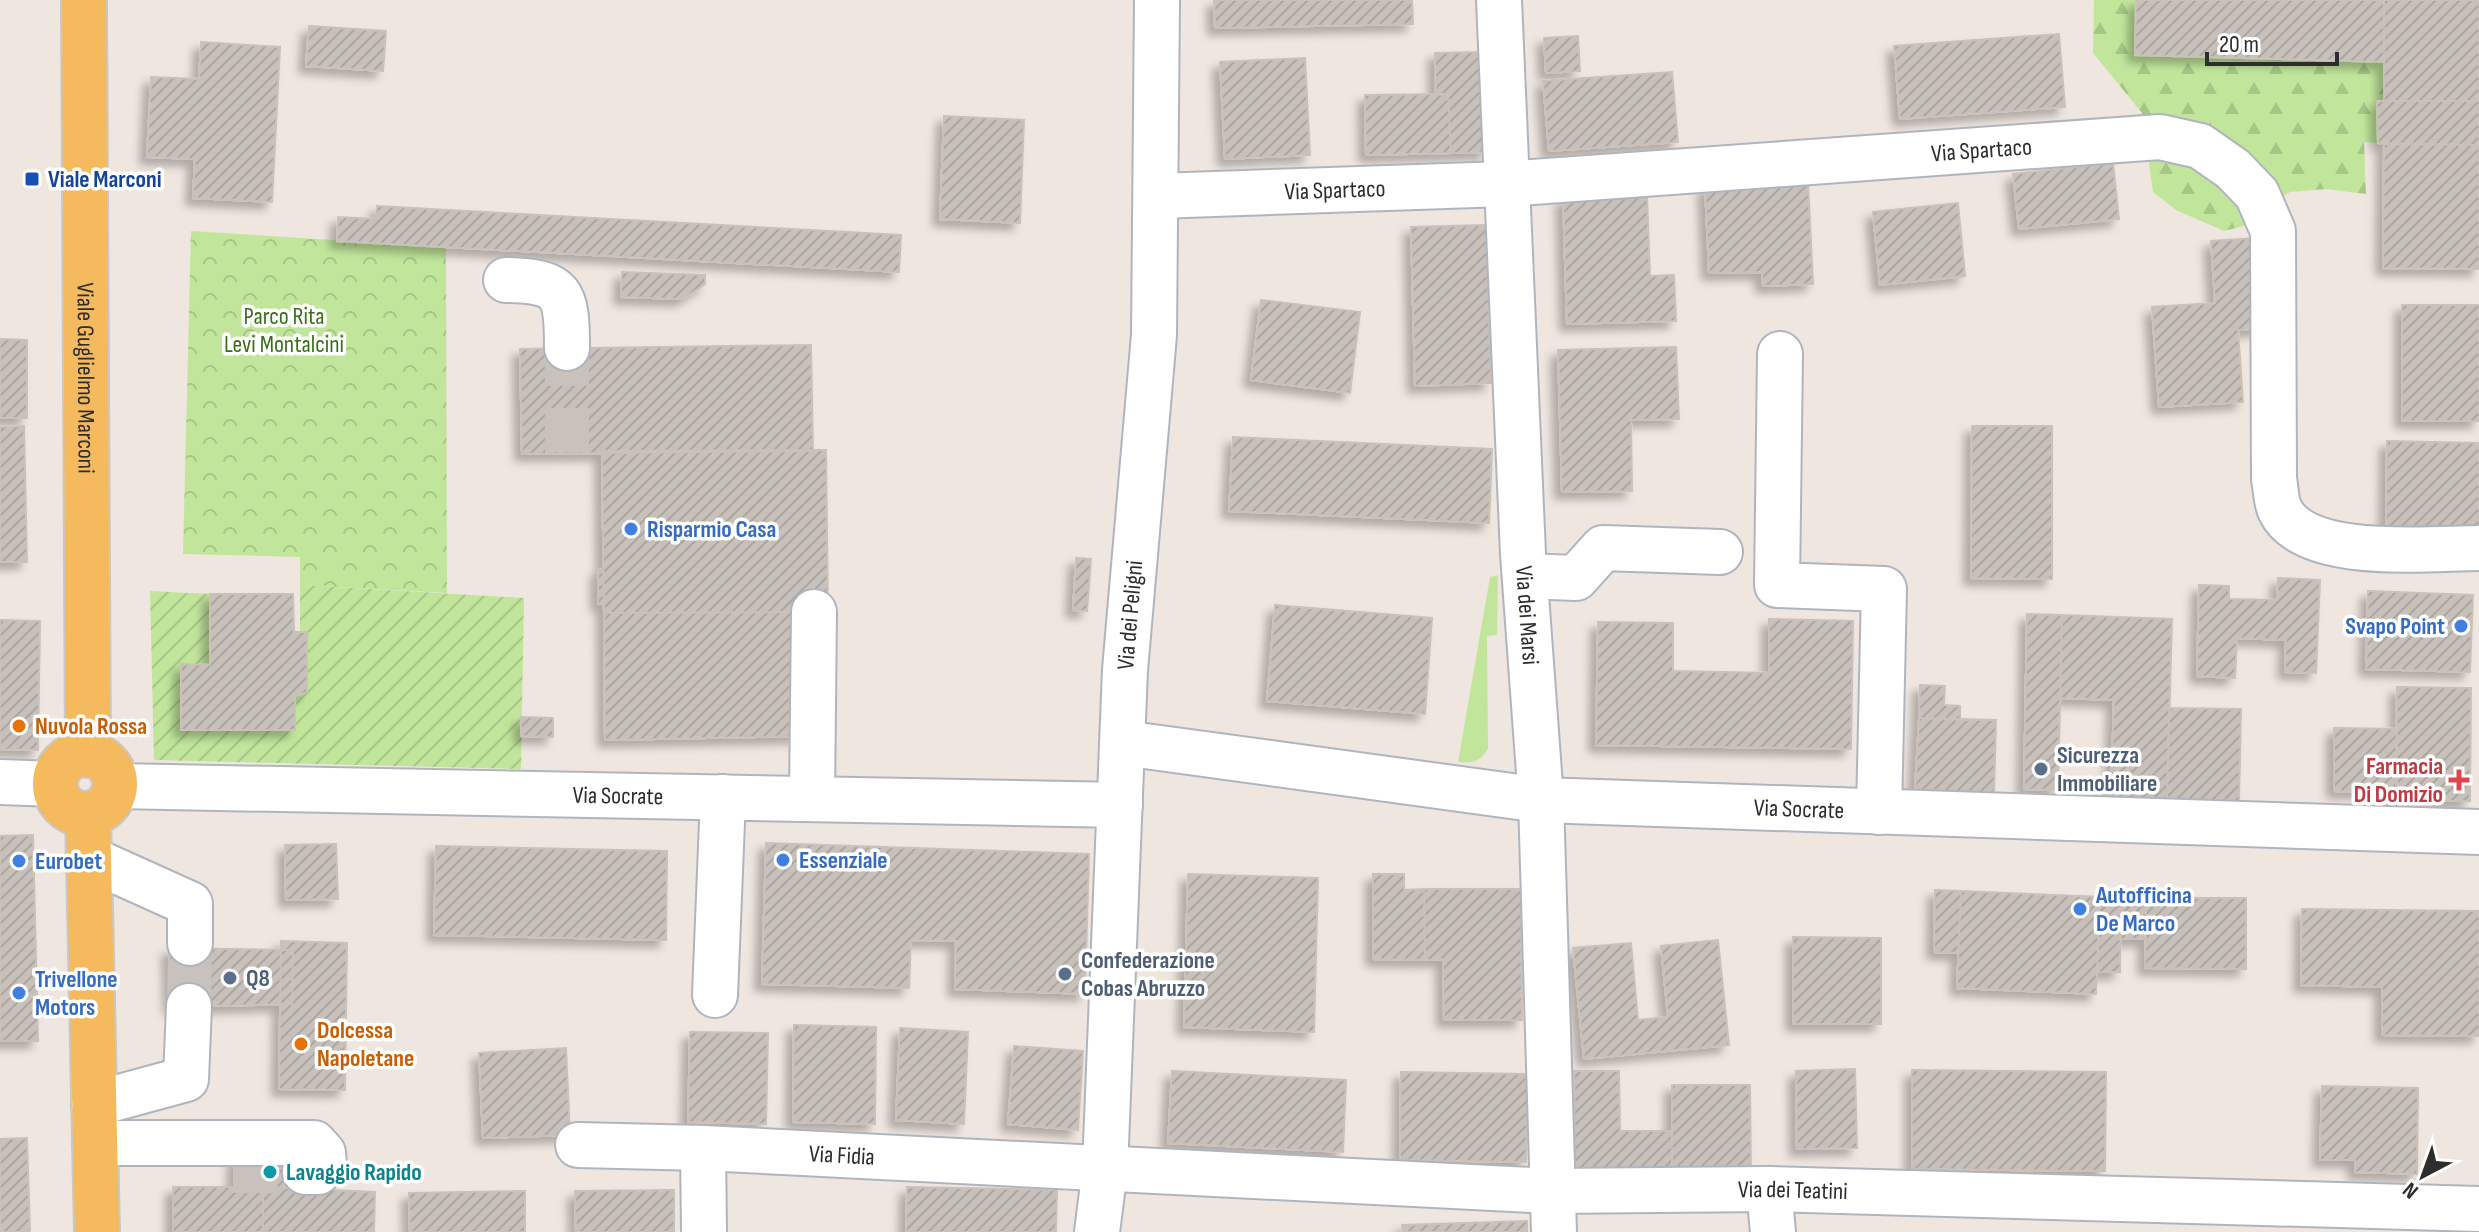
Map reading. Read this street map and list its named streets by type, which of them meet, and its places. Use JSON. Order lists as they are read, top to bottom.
{
  "streets": {
    "main road": ["Viale Guglielmo Marconi"],
    "street": [
      "Via Spartaco",
      "Via dei Peligni",
      "Via dei Marsi",
      "Via Socrate",
      "Via Fidia",
      "Via dei Teatini"
    ]
  },
  "crossings": [
    ["Via Spartaco", "Via dei Peligni"],
    ["Via Spartaco", "Via dei Marsi"],
    ["Viale Guglielmo Marconi", "Via Socrate"],
    ["Via dei Peligni", "Via Socrate"],
    ["Via dei Peligni", "Via Fidia"],
    ["Via dei Peligni", "Via dei Teatini"],
    ["Via dei Marsi", "Via Socrate"],
    ["Via dei Marsi", "Via dei Teatini"],
    ["Via Fidia", "Via dei Teatini"]
  ],
  "parks": ["Parco Rita Levi Montalcini"],
  "places": {
    "transit": ["Viale Marconi"],
    "other": [
      "Risparmio Casa",
      "Svapo Point",
      "Nuvola Rossa",
      "Sicurezza Immobiliare",
      "Essenziale",
      "Eurobet",
      "Autofficina De Marco",
      "Confederazione Cobas Abruzzo",
      "Q8",
      "Trivellone Motors",
      "Dolcessa Napoletane",
      "Lavaggio Rapido"
    ],
    "health": ["Farmacia Di Domizio"]
  },
  "scale_bar": "20 m",
  "north": "bottom left"
}
